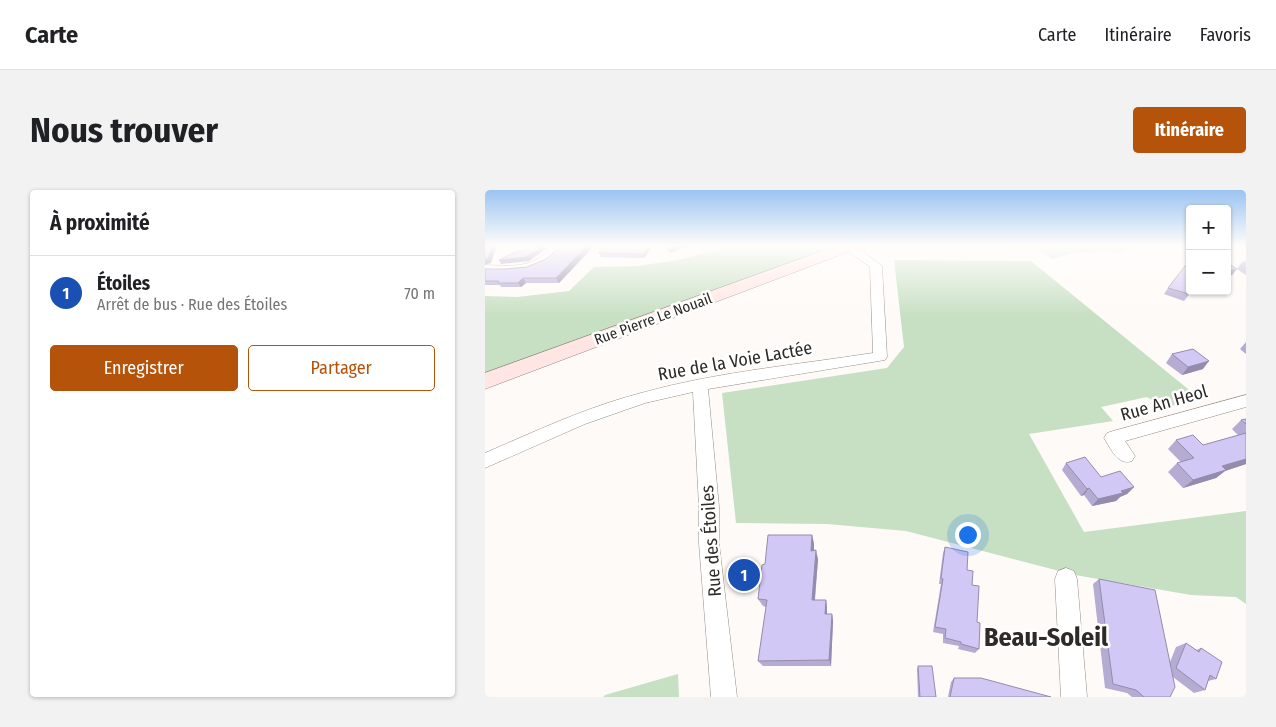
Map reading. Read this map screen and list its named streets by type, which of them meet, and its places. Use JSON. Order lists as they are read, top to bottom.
{
  "streets": {
    "street": [
      "Rue Pierre Le Nouail",
      "Rue de la Voie Lactée",
      "Rue An Heol",
      "Rue des Étoiles"
    ]
  },
  "crossings": [
    ["Rue de la Voie Lactée", "Rue des Étoiles"]
  ],
  "districts": ["Beau-Soleil"],
  "page": {
    "header": "Carte",
    "nav": ["Carte", "Itinéraire", "Favoris"],
    "buttons": [
      "Itinéraire",
      ["Enregistrer", "Partager"]
    ],
    "title": "Nous trouver",
    "heading": "À proximité",
    "map_buttons": ["+", "−"],
    "list": [
      {
        "mark": "1",
        "name": "Étoiles",
        "note": "Arrêt de bus · Rue des Étoiles",
        "value": "70 m"
      }
    ],
    "pins": "1"
  }
}
